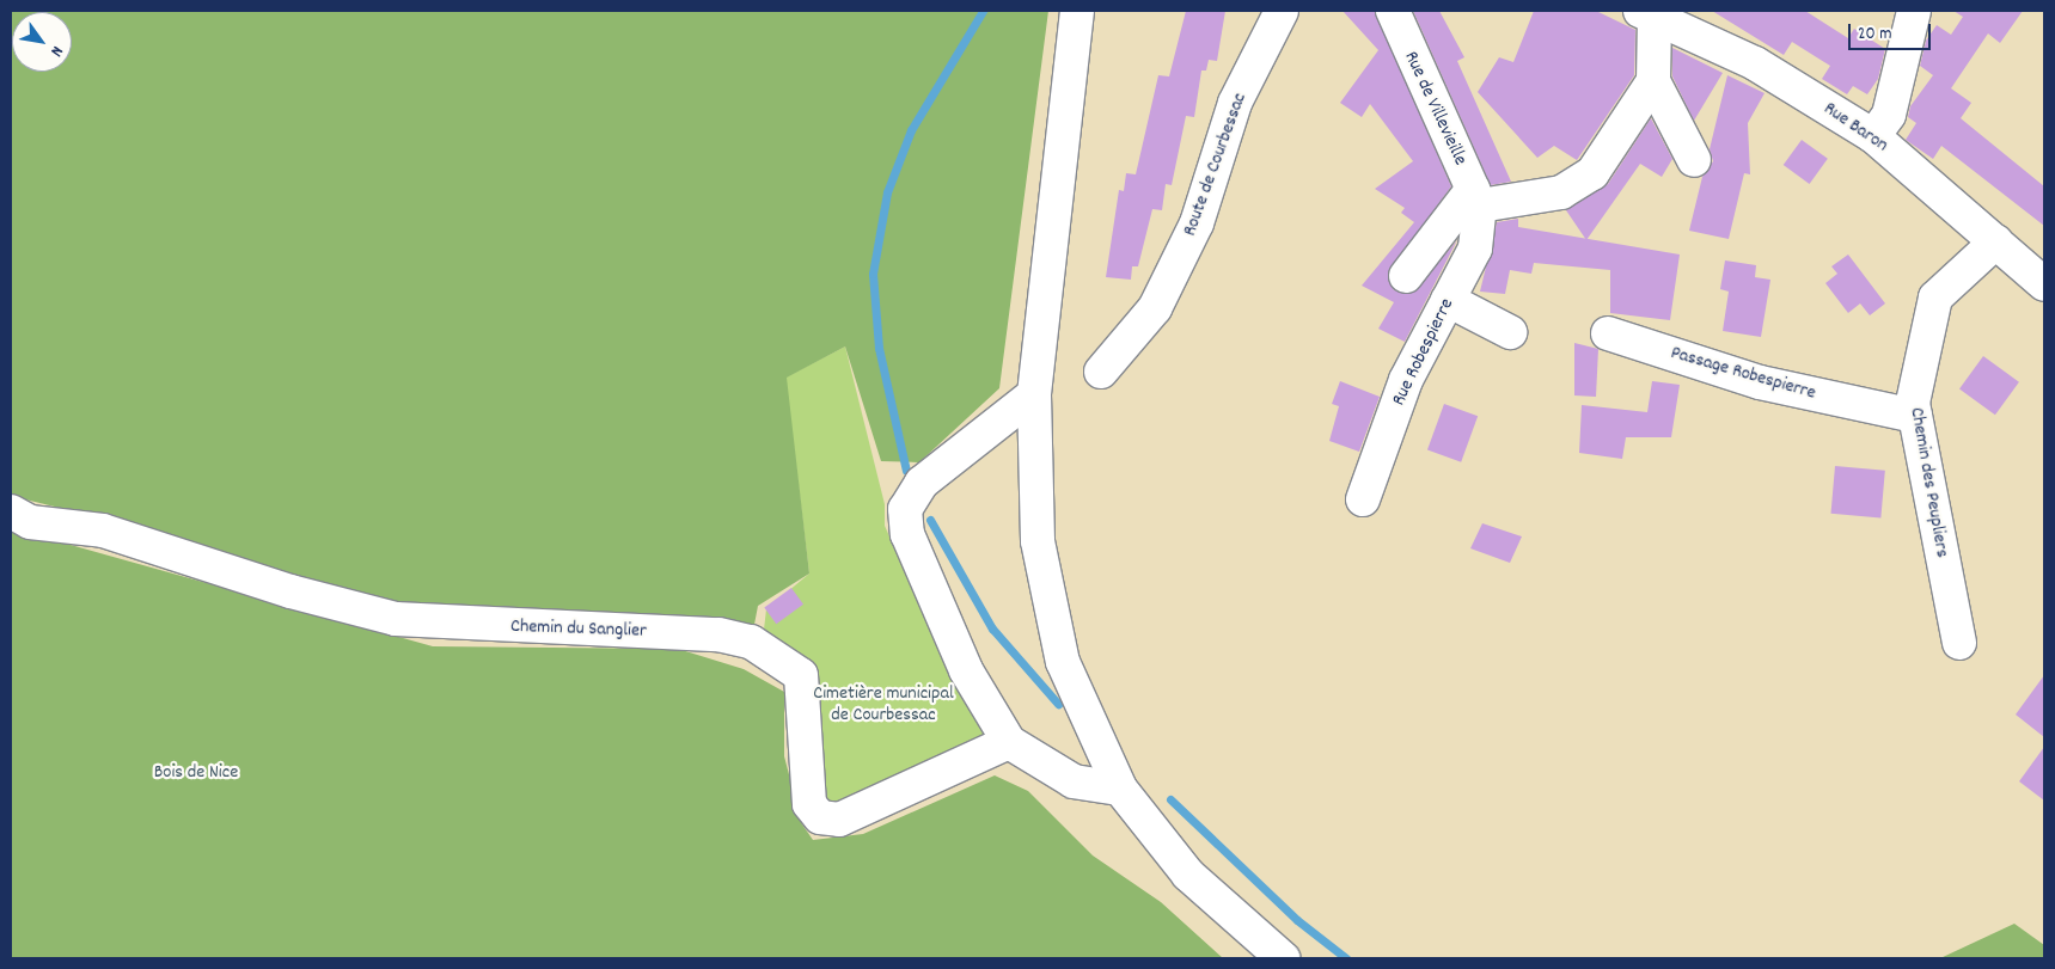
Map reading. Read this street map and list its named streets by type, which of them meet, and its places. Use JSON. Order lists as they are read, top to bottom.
{
  "streets": {
    "street": [
      "Rue de Villevieille",
      "Rue Baron",
      "Route de Courbessac",
      "Rue Robespierre",
      "Passage Robespierre",
      "Chemin des Peupliers",
      "Chemin du Sanglier"
    ]
  },
  "crossings": [
    ["Rue de Villevieille", "Rue Robespierre"],
    ["Rue Baron", "Chemin des Peupliers"],
    ["Passage Robespierre", "Chemin des Peupliers"]
  ],
  "parks": ["Cimetière municipal de Courbessac", "Bois de Nice"],
  "scale_bar": "20 m",
  "north": "bottom right"
}
